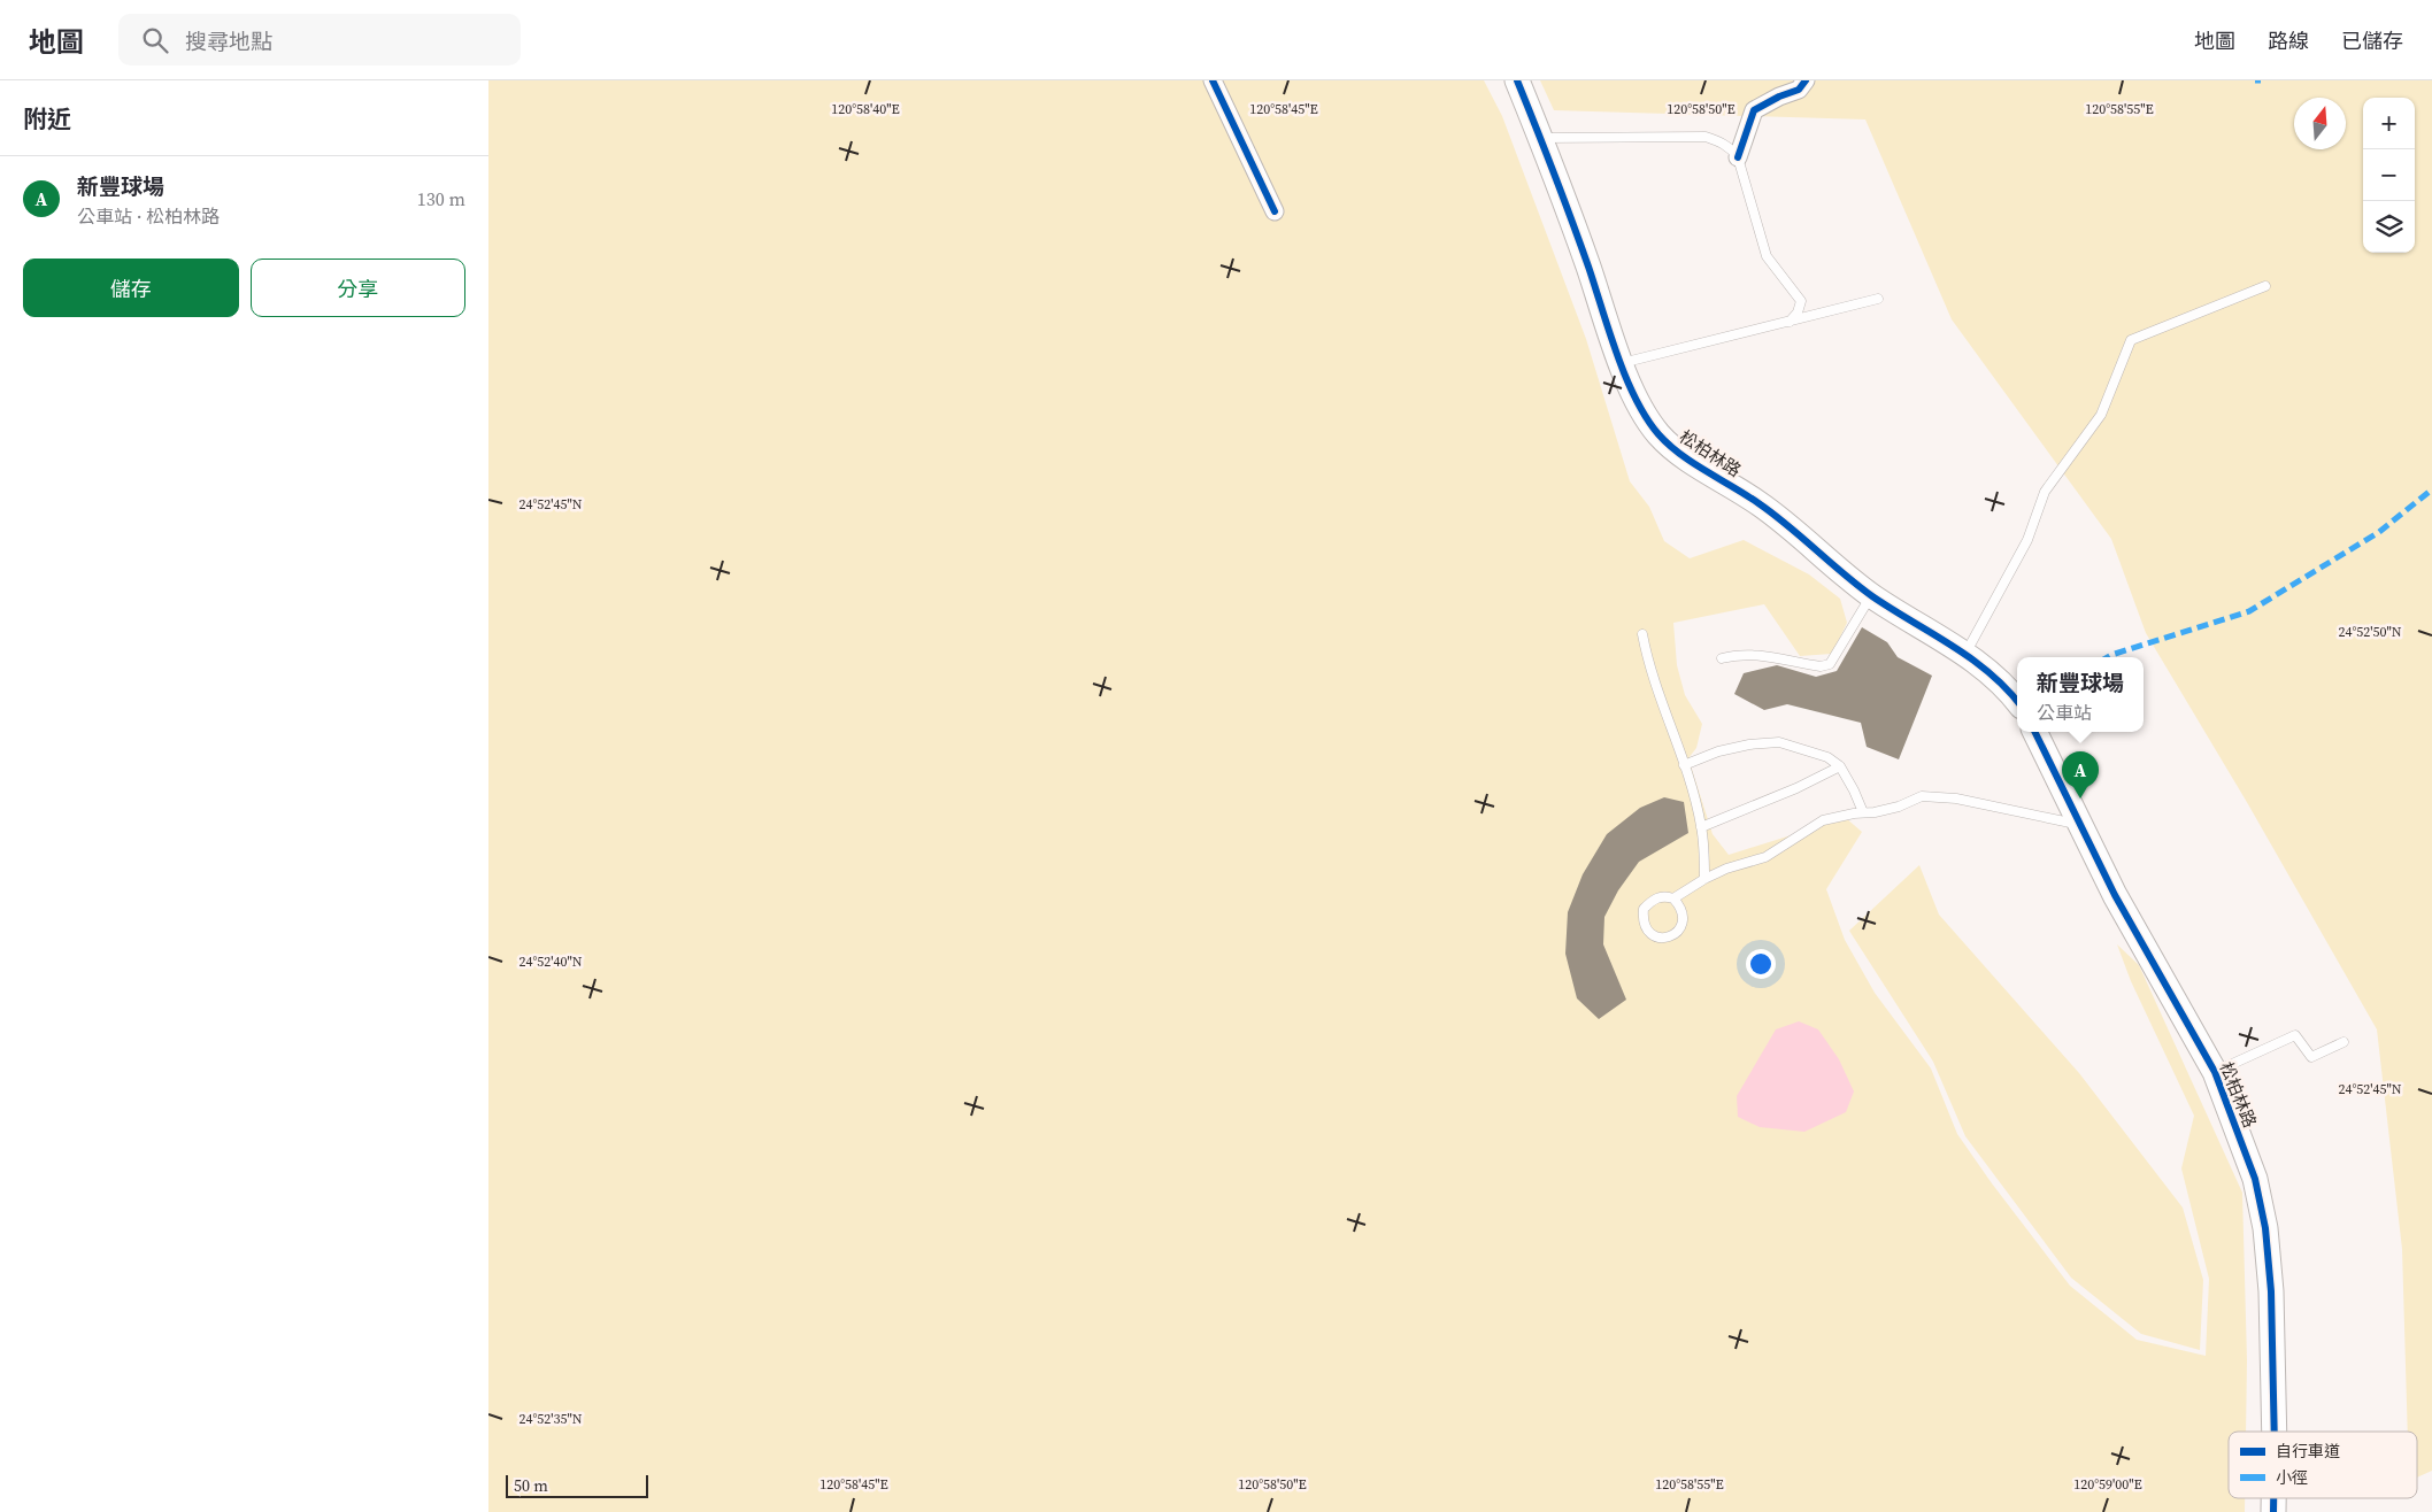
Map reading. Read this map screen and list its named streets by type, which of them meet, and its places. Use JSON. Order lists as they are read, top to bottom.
{
  "streets": {
    "street": ["松柏林路"]
  },
  "legend": ["自行車道", "小徑"],
  "scale_bar": "50 m",
  "north": "top",
  "page": {
    "header": "地圖",
    "search": "搜尋地點",
    "nav": ["地圖", "路線", "已儲存"],
    "heading": "附近",
    "map_buttons": ["+", "−"],
    "list": [
      {
        "mark": "A",
        "name": "新豐球場",
        "note": "公車站 · 松柏林路",
        "value": "130 m"
      }
    ],
    "buttons": ["儲存", "分享"],
    "popup": ["新豐球場", "公車站"],
    "pins": "A",
    "scale": "50 m"
  },
  "coordinates": [
    "120°58'40\"E",
    "120°58'45\"E",
    "120°58'50\"E",
    "120°58'55\"E",
    "24°52'45\"N",
    "24°52'50\"N",
    "24°52'40\"N",
    "24°52'35\"N",
    "120°59'00\"E"
  ]
}
